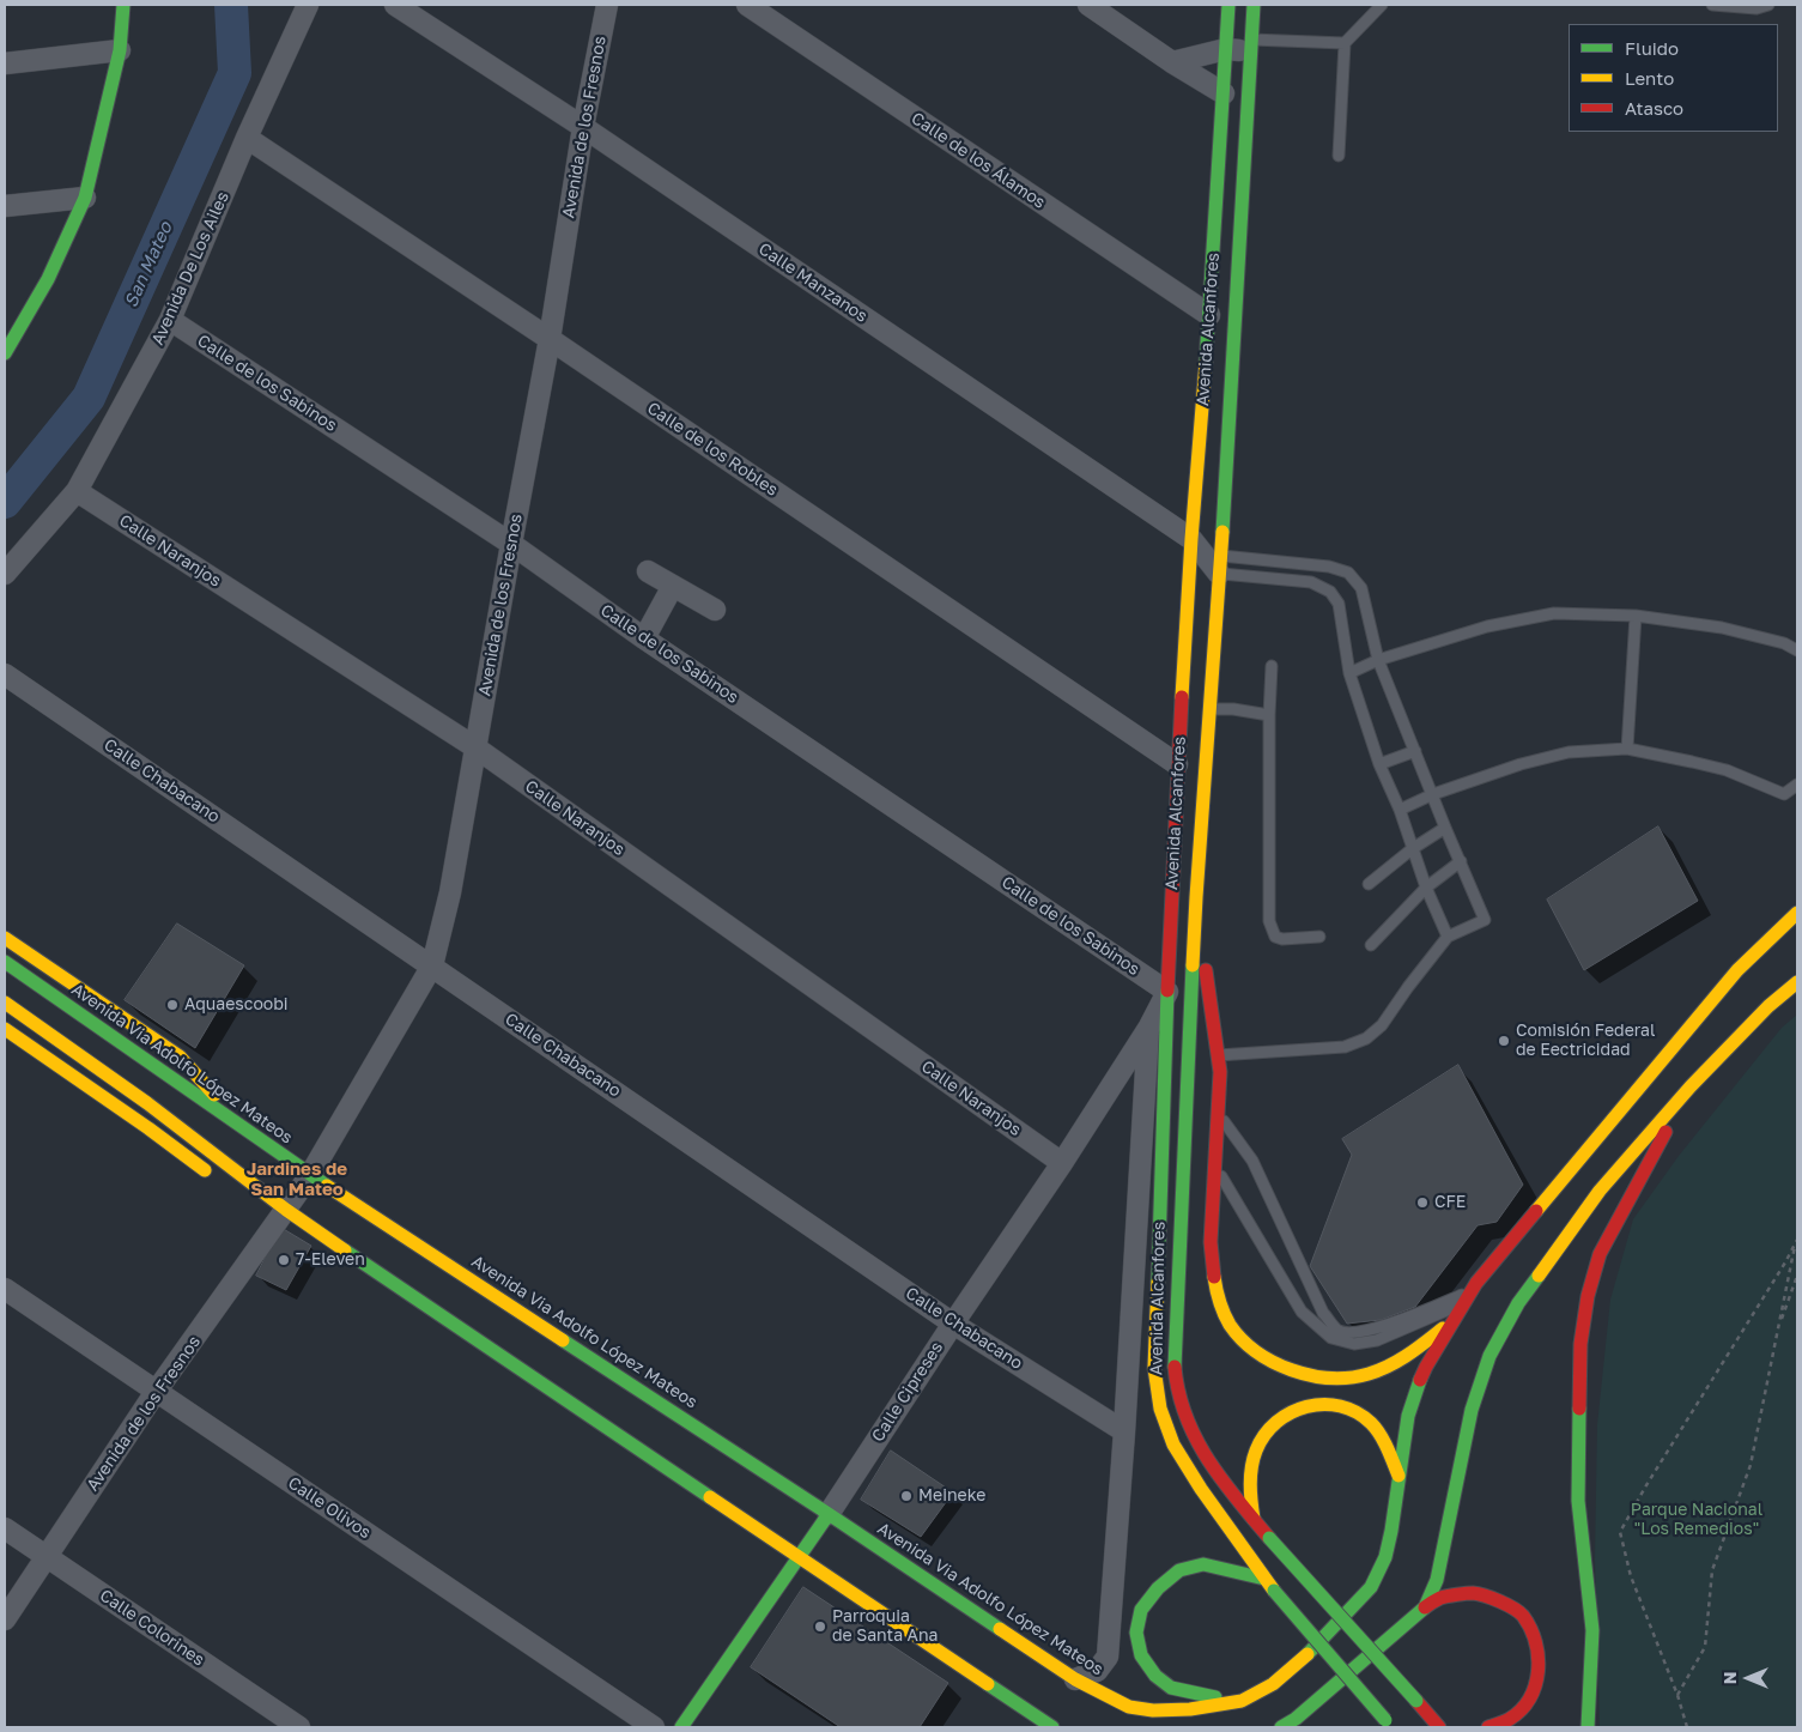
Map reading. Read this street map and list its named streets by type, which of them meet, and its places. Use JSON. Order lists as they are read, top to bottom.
{
  "streets": {
    "main road": ["Avenida Alcanfores", "Avenida Via Adolfo López Mateos", "Calle Cipreses"],
    "street": [
      "Avenida de los Fresnos",
      "Calle de los Álamos",
      "Avenida De Los Ailes",
      "Calle Manzanos",
      "Calle de los Sabinos",
      "Calle de los Robles",
      "Calle Naranjos",
      "Calle Chabacano",
      "Calle Olivos",
      "Calle Colorines"
    ]
  },
  "crossings": [
    ["Avenida de los Fresnos", "Calle Manzanos"],
    ["Avenida de los Fresnos", "Calle de los Sabinos"],
    ["Avenida de los Fresnos", "Calle de los Robles"],
    ["Avenida de los Fresnos", "Calle Naranjos"],
    ["Avenida de los Fresnos", "Calle Chabacano"],
    ["Avenida de los Fresnos", "Avenida Via Adolfo López Mateos"],
    ["Avenida de los Fresnos", "Calle Olivos"],
    ["Avenida de los Fresnos", "Calle Colorines"],
    ["Calle de los Álamos", "Avenida Alcanfores"],
    ["Avenida De Los Ailes", "Calle de los Sabinos"],
    ["Avenida De Los Ailes", "Calle de los Robles"],
    ["Avenida De Los Ailes", "Calle Naranjos"],
    ["Calle Manzanos", "Avenida Alcanfores"],
    ["Avenida Alcanfores", "Calle de los Sabinos"],
    ["Avenida Alcanfores", "Calle de los Robles"],
    ["Avenida Alcanfores", "Calle Chabacano"],
    ["Avenida Alcanfores", "Avenida Via Adolfo López Mateos"],
    ["Avenida Alcanfores", "Calle Cipreses"],
    ["Calle de los Sabinos", "Calle Cipreses"],
    ["Calle Naranjos", "Calle Cipreses"],
    ["Calle Chabacano", "Calle Cipreses"],
    ["Avenida Via Adolfo López Mateos", "Calle Cipreses"]
  ],
  "districts": ["Jardines de San Mateo"],
  "water": ["San Mateo"],
  "parks": ["Parque Nacional \"Los Remedios\""],
  "places": [
    "Aquaescoobi",
    "Comisión Federal de Eectricidad",
    "CFE",
    "7-Eleven",
    "Meineke",
    "Parroquia de Santa Ana"
  ],
  "legend": ["Fluido", "Lento", "Atasco"],
  "north": "left"
}
